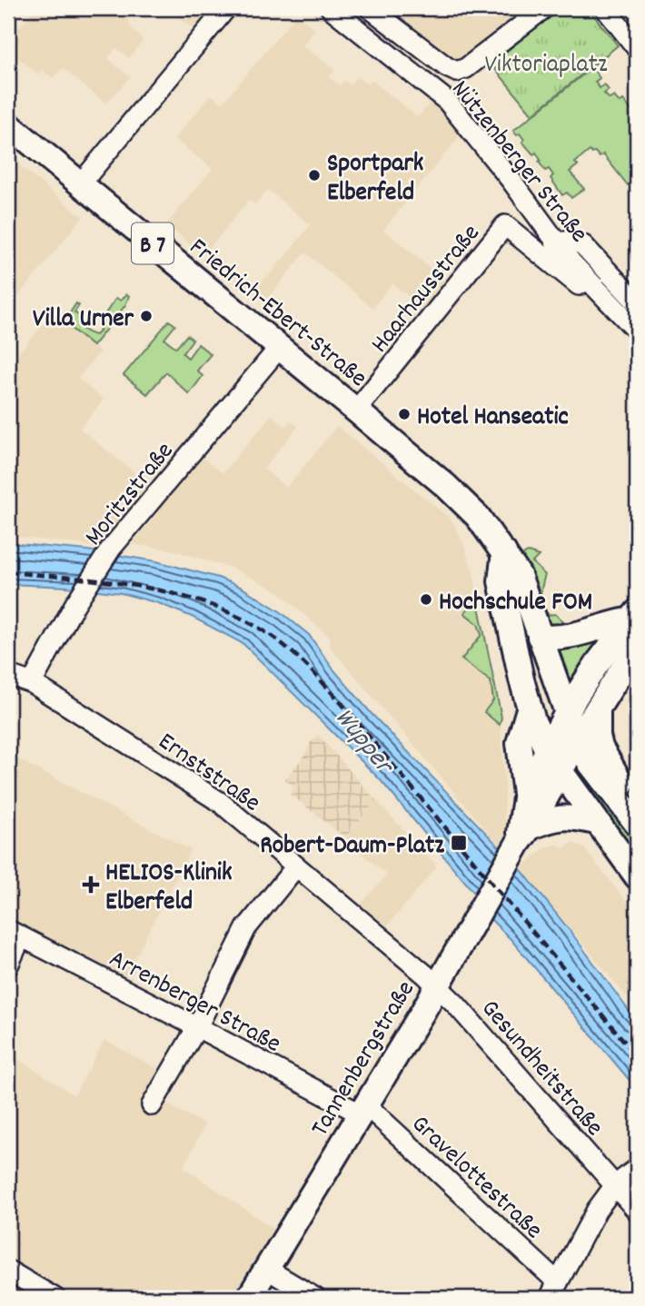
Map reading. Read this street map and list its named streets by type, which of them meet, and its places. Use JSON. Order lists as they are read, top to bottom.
{
  "streets": {
    "main road": ["B 7", "Friedrich-Ebert-Straße", "Tannenbergstraße"],
    "street": [
      "Nützenberger Straße",
      "Haarhausstraße",
      "Moritzstraße",
      "Ernststraße",
      "Arrenberger Straße",
      "Gesundheitstraße",
      "Gravelottestraße"
    ]
  },
  "crossings": [
    ["Nützenberger Straße", "Haarhausstraße"],
    ["B 7", "Friedrich-Ebert-Straße"],
    ["Haarhausstraße", "Friedrich-Ebert-Straße"],
    ["Friedrich-Ebert-Straße", "Moritzstraße"],
    ["Moritzstraße", "Ernststraße"],
    ["Ernststraße", "Tannenbergstraße"],
    ["Ernststraße", "Gesundheitstraße"],
    ["Arrenberger Straße", "Tannenbergstraße"],
    ["Arrenberger Straße", "Gravelottestraße"],
    ["Tannenbergstraße", "Gesundheitstraße"],
    ["Tannenbergstraße", "Gravelottestraße"]
  ],
  "water": ["Wupper"],
  "parks": ["Viktoriaplatz"],
  "places": {
    "other": [
      "Sportpark Elberfeld",
      "Villa Urner",
      "Hotel Hanseatic",
      "Hochschule FOM"
    ],
    "transit": ["Robert-Daum-Platz"],
    "health": ["HELIOS-Klinik Elberfeld"]
  }
}
